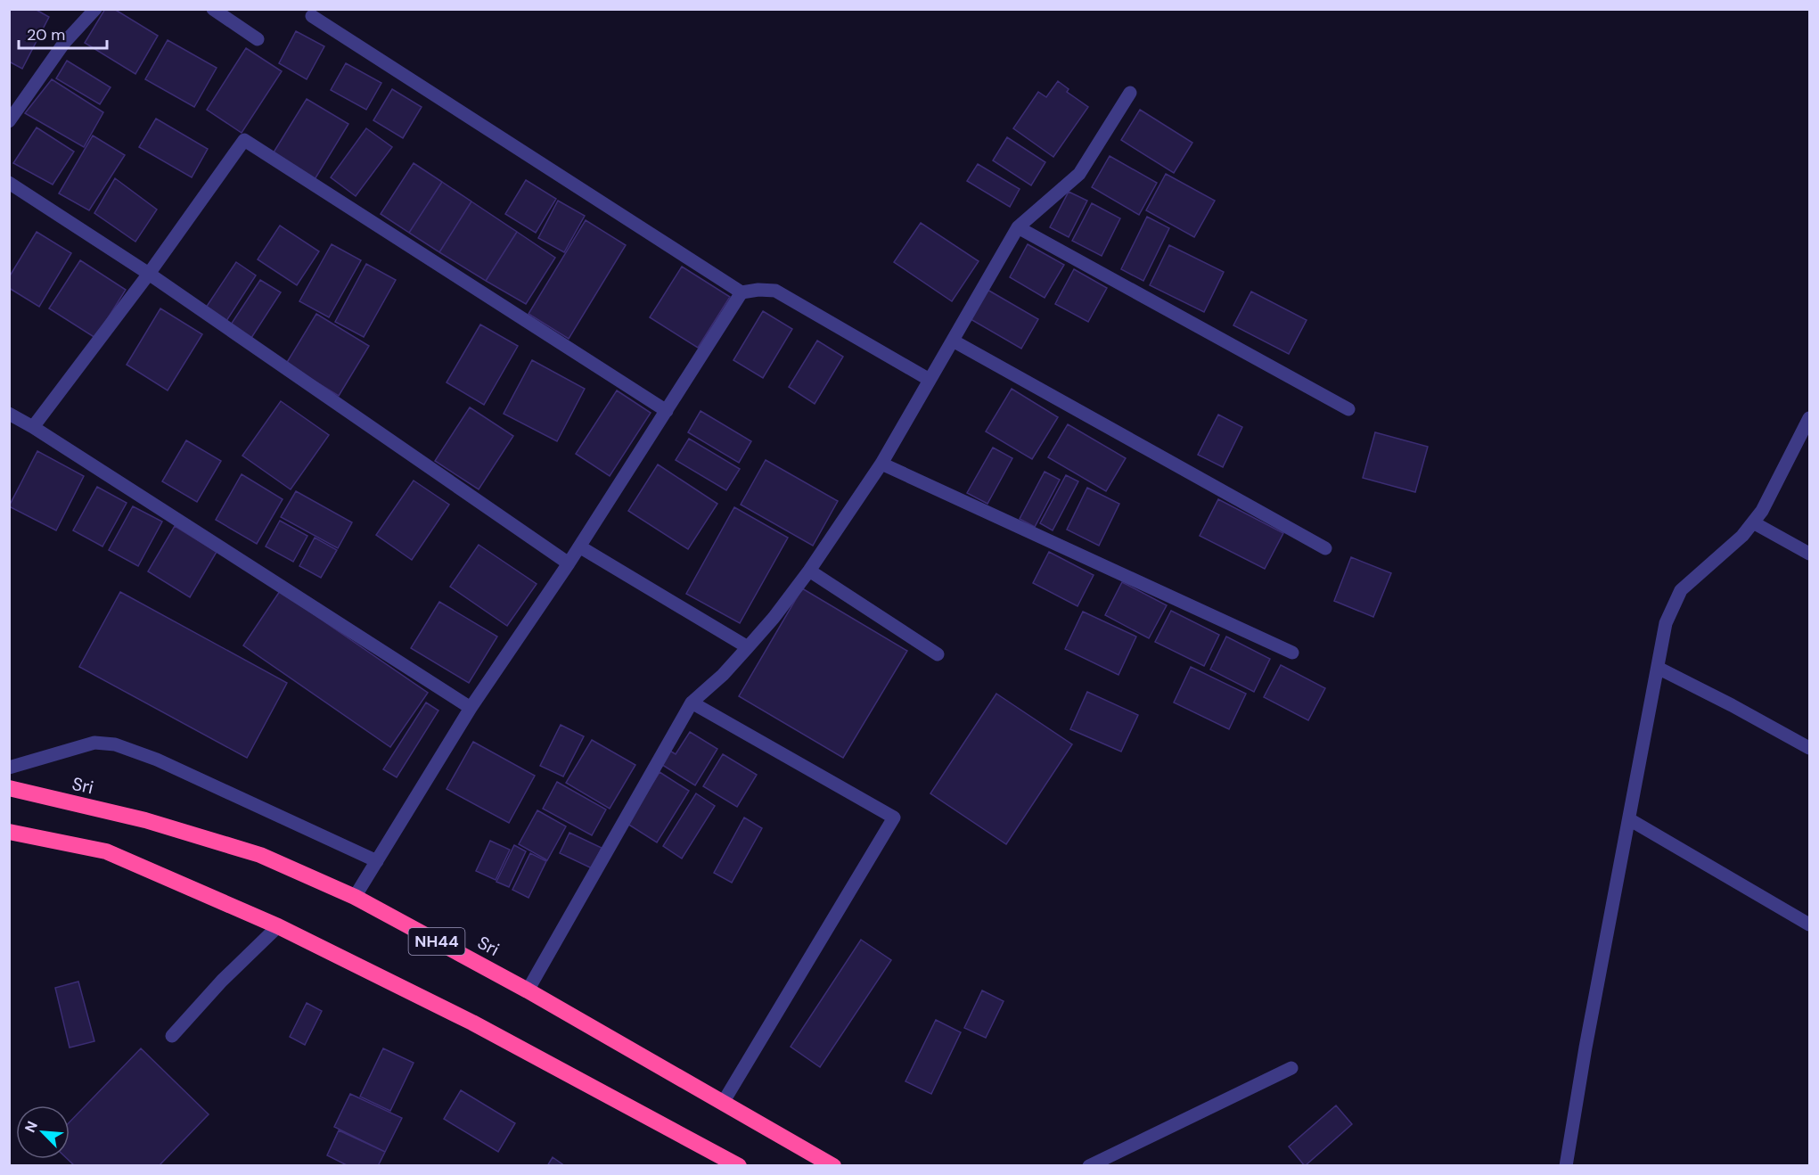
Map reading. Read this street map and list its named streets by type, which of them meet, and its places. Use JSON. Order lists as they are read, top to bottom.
{
  "streets": {
    "highway": ["Sri", "NH44"]
  },
  "scale_bar": "20 m",
  "north": "top left"
}
